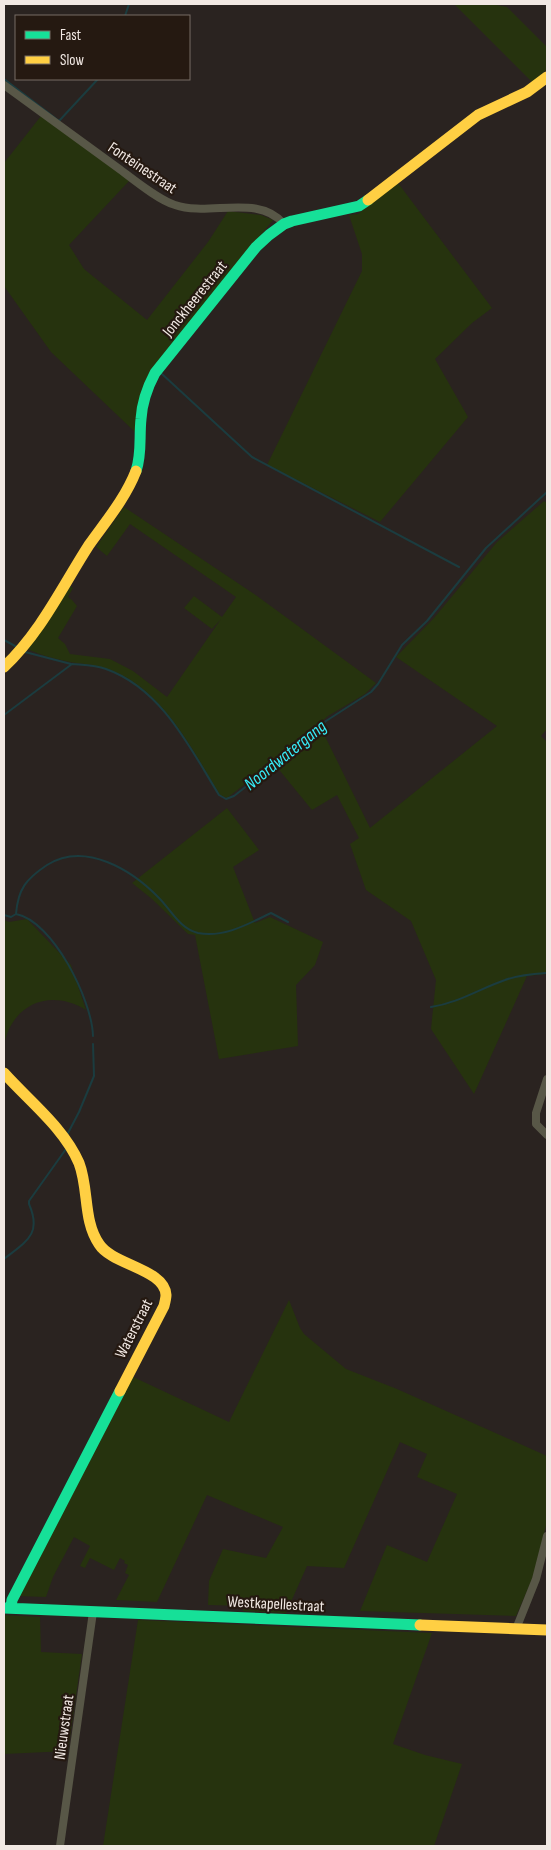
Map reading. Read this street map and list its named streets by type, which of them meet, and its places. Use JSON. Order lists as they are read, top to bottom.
{
  "streets": {
    "street": [
      "Fonteinestraat",
      "Jonckheerestraat",
      "Waterstraat",
      "Westkapellestraat",
      "Nieuwstraat"
    ]
  },
  "crossings": [
    ["Fonteinestraat", "Jonckheerestraat"],
    ["Waterstraat", "Westkapellestraat"],
    ["Westkapellestraat", "Nieuwstraat"]
  ],
  "water": ["Noordwatergang"],
  "legend": ["Fast", "Slow"]
}
